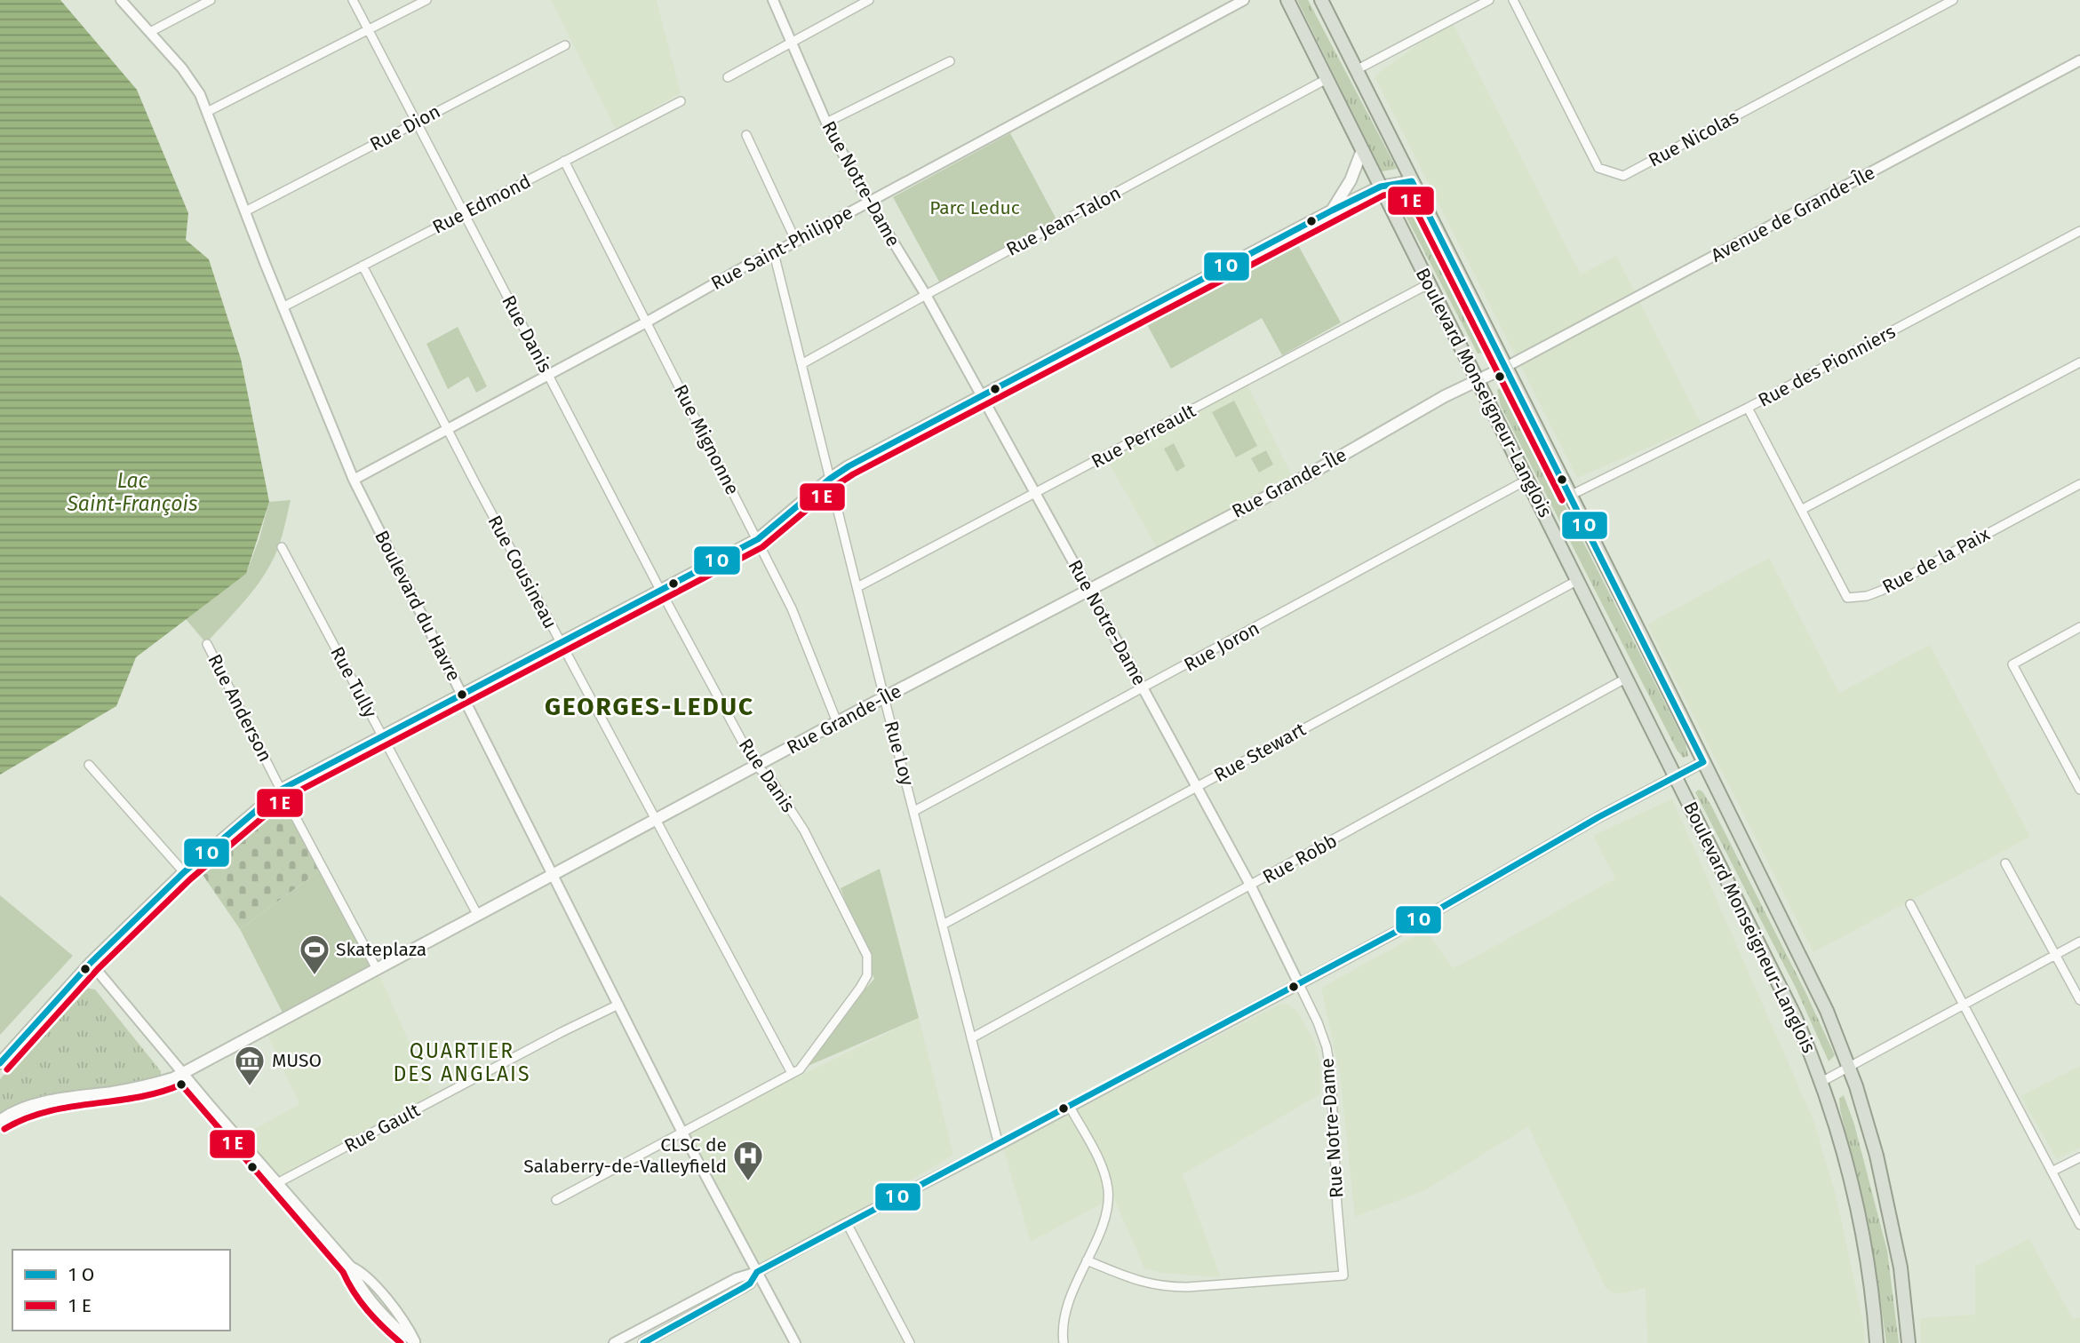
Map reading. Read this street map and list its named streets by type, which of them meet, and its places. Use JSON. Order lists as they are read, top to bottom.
{
  "streets": {
    "highway": ["Boulevard Monseigneur-Langlois"],
    "main road": ["Rue Grande-Île"],
    "street": [
      "Rue Dion",
      "Rue Nicolas",
      "Rue Notre-Dame",
      "Rue Edmond",
      "Avenue de Grande-Île",
      "Rue Jean-Talon",
      "Rue Saint-Philippe",
      "Rue Danis",
      "Rue des Pionniers",
      "Rue Perreault",
      "Rue Mignonne",
      "Rue de la Paix",
      "Rue Cousineau",
      "Boulevard du Havre",
      "Rue Joron",
      "Rue Tully",
      "Rue Anderson",
      "Rue Stewart",
      "Rue Loy",
      "Rue Robb",
      "Rue Gault"
    ]
  },
  "crossings": [
    ["Rue Dion", "Rue Danis"],
    ["Rue Dion", "Boulevard du Havre"],
    ["Rue Notre-Dame", "Rue Jean-Talon"],
    ["Rue Notre-Dame", "Rue Saint-Philippe"],
    ["Rue Notre-Dame", "Rue Perreault"],
    ["Rue Notre-Dame", "Rue Grande-Île"],
    ["Rue Notre-Dame", "Rue Joron"],
    ["Rue Notre-Dame", "Rue Stewart"],
    ["Rue Notre-Dame", "Rue Robb"],
    ["Rue Edmond", "Rue Danis"],
    ["Rue Edmond", "Rue Mignonne"],
    ["Rue Edmond", "Rue Cousineau"],
    ["Rue Edmond", "Boulevard du Havre"],
    ["Avenue de Grande-Île", "Boulevard Monseigneur-Langlois"],
    ["Avenue de Grande-Île", "Rue Grande-Île"],
    ["Rue Jean-Talon", "Boulevard Monseigneur-Langlois"],
    ["Rue Jean-Talon", "Rue Loy"],
    ["Rue Saint-Philippe", "Rue Danis"],
    ["Rue Saint-Philippe", "Rue Mignonne"],
    ["Rue Saint-Philippe", "Rue Cousineau"],
    ["Rue Saint-Philippe", "Boulevard du Havre"],
    ["Rue Saint-Philippe", "Rue Loy"],
    ["Rue Danis", "Rue Grande-Île"],
    ["Rue Danis", "Rue Cousineau"],
    ["Rue Danis", "Boulevard du Havre"],
    ["Rue des Pionniers", "Boulevard Monseigneur-Langlois"],
    ["Rue des Pionniers", "Rue de la Paix"],
    ["Boulevard Monseigneur-Langlois", "Rue Perreault"],
    ["Boulevard Monseigneur-Langlois", "Rue Grande-Île"],
    ["Boulevard Monseigneur-Langlois", "Rue Joron"],
    ["Boulevard Monseigneur-Langlois", "Rue Stewart"],
    ["Boulevard Monseigneur-Langlois", "Rue Robb"],
    ["Rue Perreault", "Rue Loy"],
    ["Rue Mignonne", "Rue Grande-Île"],
    ["Rue Grande-Île", "Rue Cousineau"],
    ["Rue Grande-Île", "Boulevard du Havre"],
    ["Rue Grande-Île", "Rue Tully"],
    ["Rue Grande-Île", "Rue Anderson"],
    ["Rue Grande-Île", "Rue Loy"],
    ["Boulevard du Havre", "Rue Gault"],
    ["Rue Joron", "Rue Loy"],
    ["Rue Stewart", "Rue Loy"],
    ["Rue Loy", "Rue Robb"]
  ],
  "districts": ["GEORGES-LEDUC", "QUARTIER DES ANGLAIS"],
  "water": ["Lac Saint-François"],
  "parks": ["Parc Leduc"],
  "places": {
    "sports": ["Skateplaza"],
    "museum": ["MUSO"],
    "hospital": ["CLSC de Salaberry-de-Valleyfield"]
  },
  "legend": ["1 O", "1 E"]
}
